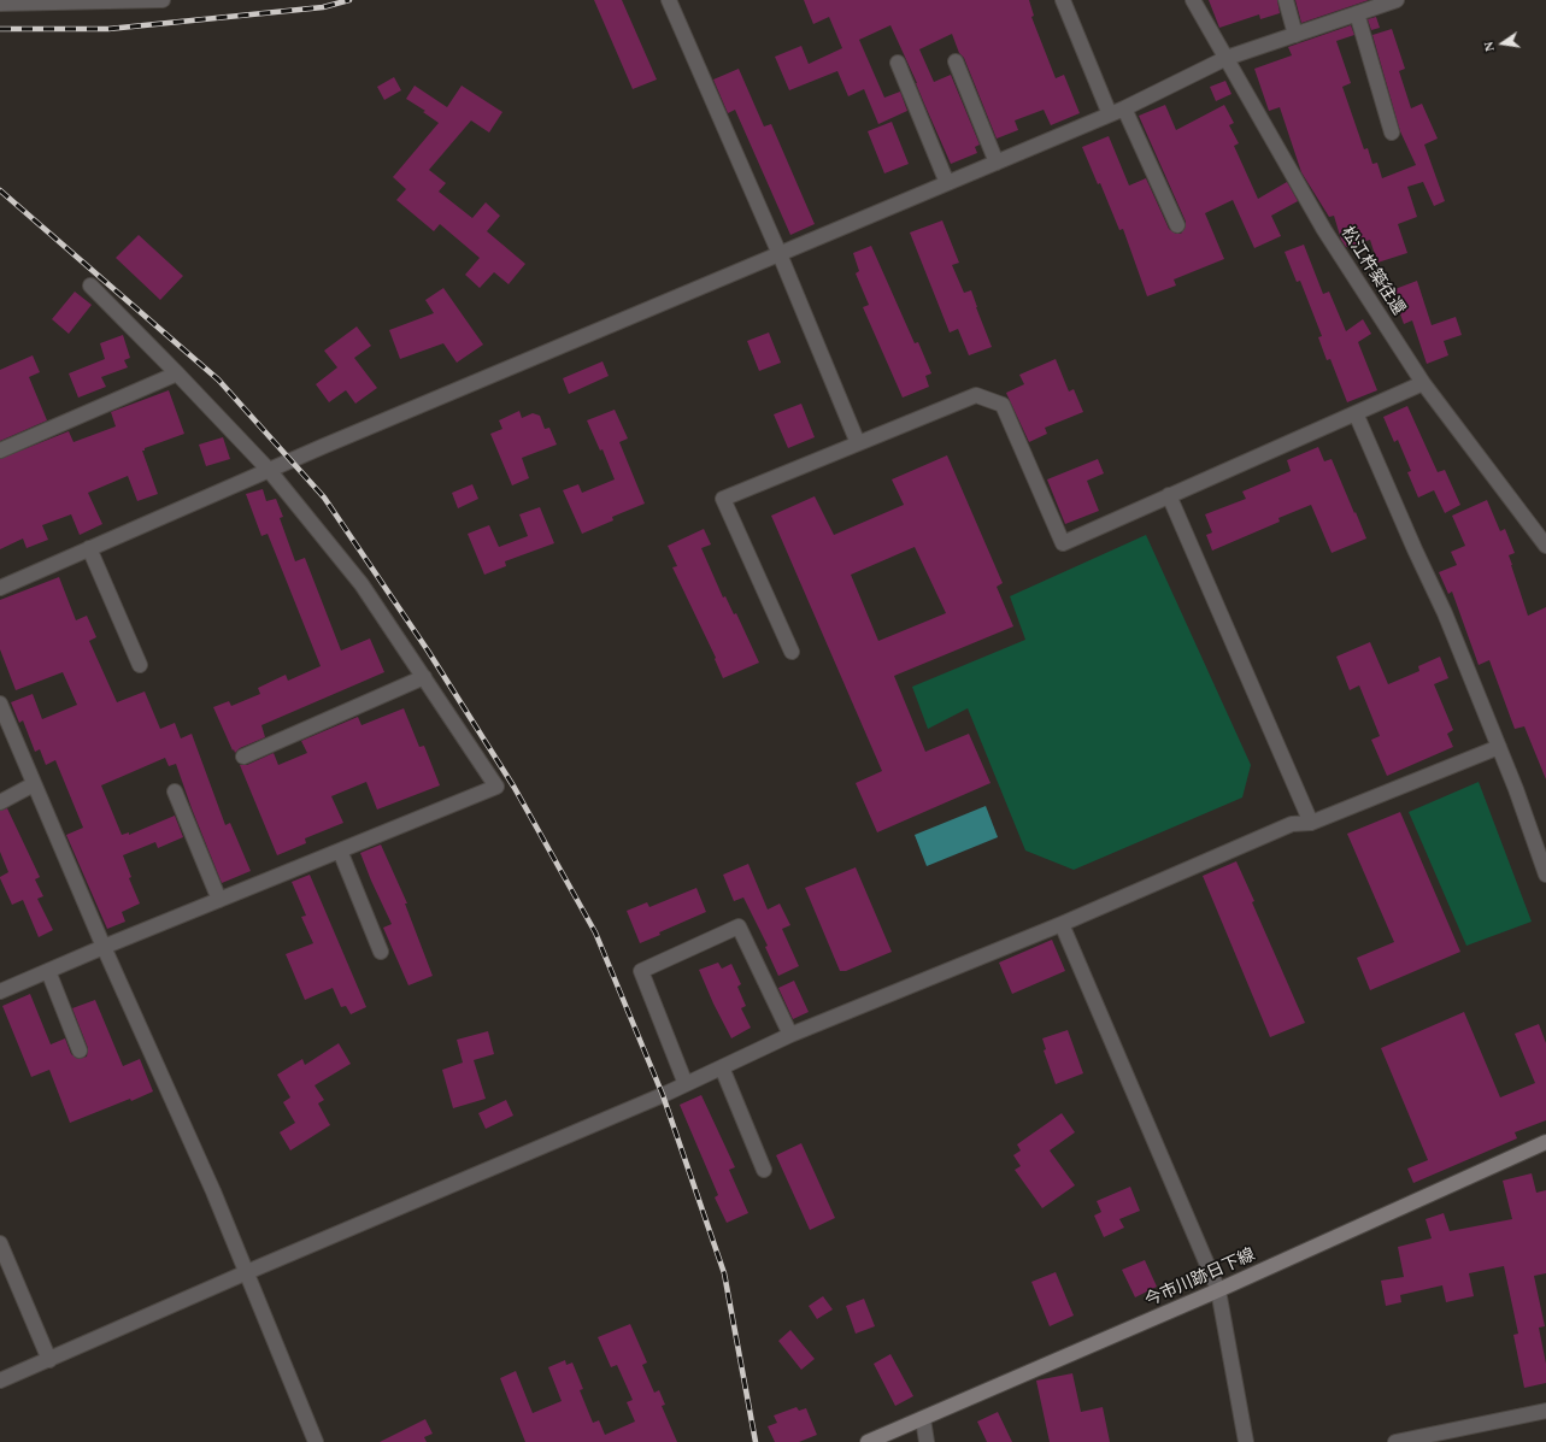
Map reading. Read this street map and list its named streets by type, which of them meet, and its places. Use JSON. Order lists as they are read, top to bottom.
{
  "streets": {
    "street": ["松江杵築往還", "今市川跡日下線"]
  },
  "north": "left"
}
